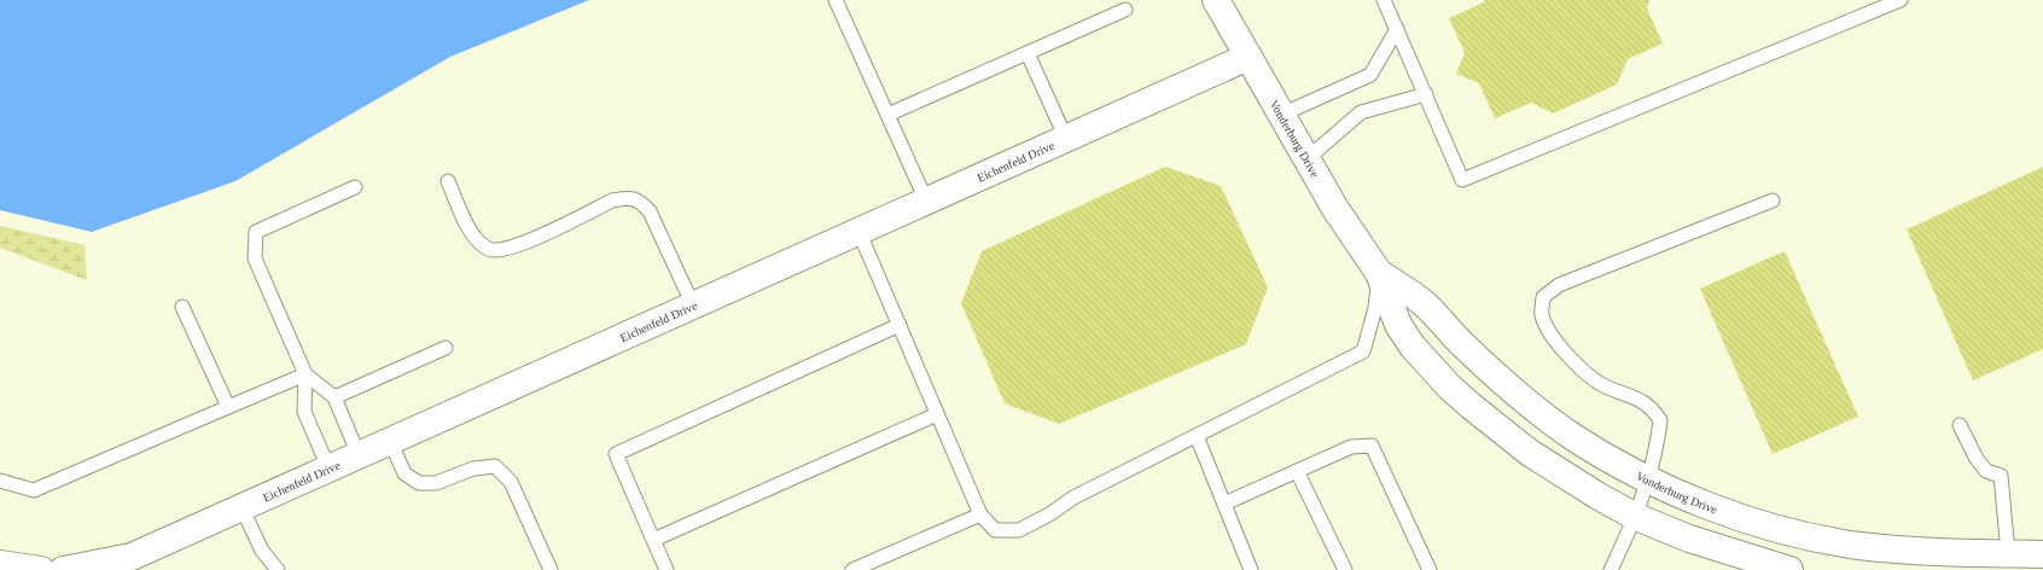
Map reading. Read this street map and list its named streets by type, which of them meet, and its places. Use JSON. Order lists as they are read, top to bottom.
{
  "streets": {
    "street": ["Vonderburg Drive", "Eichenfeld Drive"]
  },
  "crossings": [
    ["Vonderburg Drive", "Eichenfeld Drive"]
  ]
}
